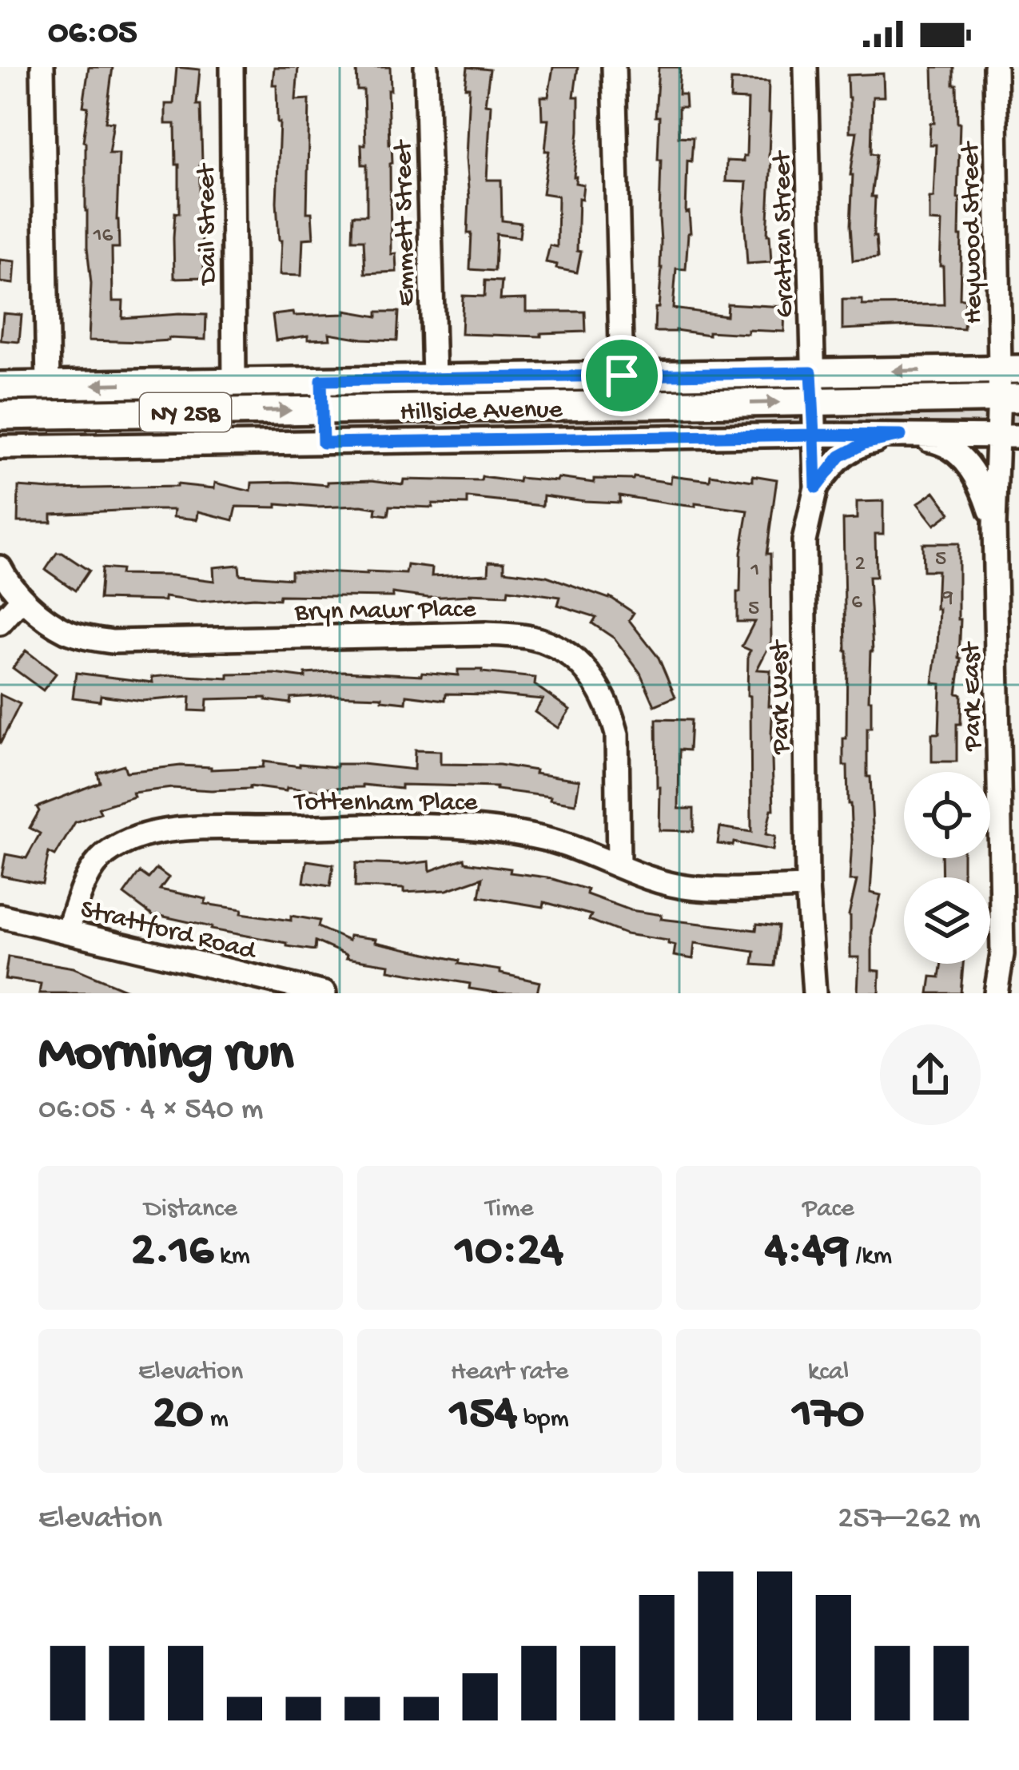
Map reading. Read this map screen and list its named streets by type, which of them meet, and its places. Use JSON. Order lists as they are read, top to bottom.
{
  "streets": {
    "main road": ["Hillside Avenue", "NY 25B"],
    "street": [
      "Emmett Street",
      "Dail Street",
      "Heywood Street",
      "Grattan Street",
      "Bryn Mawr Place",
      "Park East",
      "Park West",
      "Tottenham Place",
      "Strattford Road"
    ]
  },
  "crossings": [
    ["Emmett Street", "Hillside Avenue"],
    ["Dail Street", "Hillside Avenue"],
    ["Heywood Street", "Hillside Avenue"],
    ["Heywood Street", "Park East"],
    ["Grattan Street", "Hillside Avenue"],
    ["Grattan Street", "Park West"],
    ["Hillside Avenue", "Park East"],
    ["Hillside Avenue", "Park West"],
    ["Bryn Mawr Place", "Tottenham Place"],
    ["Park West", "Tottenham Place"],
    ["Tottenham Place", "Strattford Road"]
  ],
  "house_numbers": [
    "16",
    "5",
    "2",
    "1",
    "9",
    "6",
    "5"
  ],
  "page": {
    "status": "06:05",
    "heading": ["Morning run", "06:05 · 4 × 540 m"],
    "stats": [
      ["Distance", "2.16 km"],
      ["Time", "10:24"],
      ["Pace", "4:49 /km"],
      ["Elevation", "20 m"],
      ["Heart rate", "154 bpm"],
      ["kcal", "170"]
    ],
    "chart": ["Elevation", "257–262 m"]
  }
}
